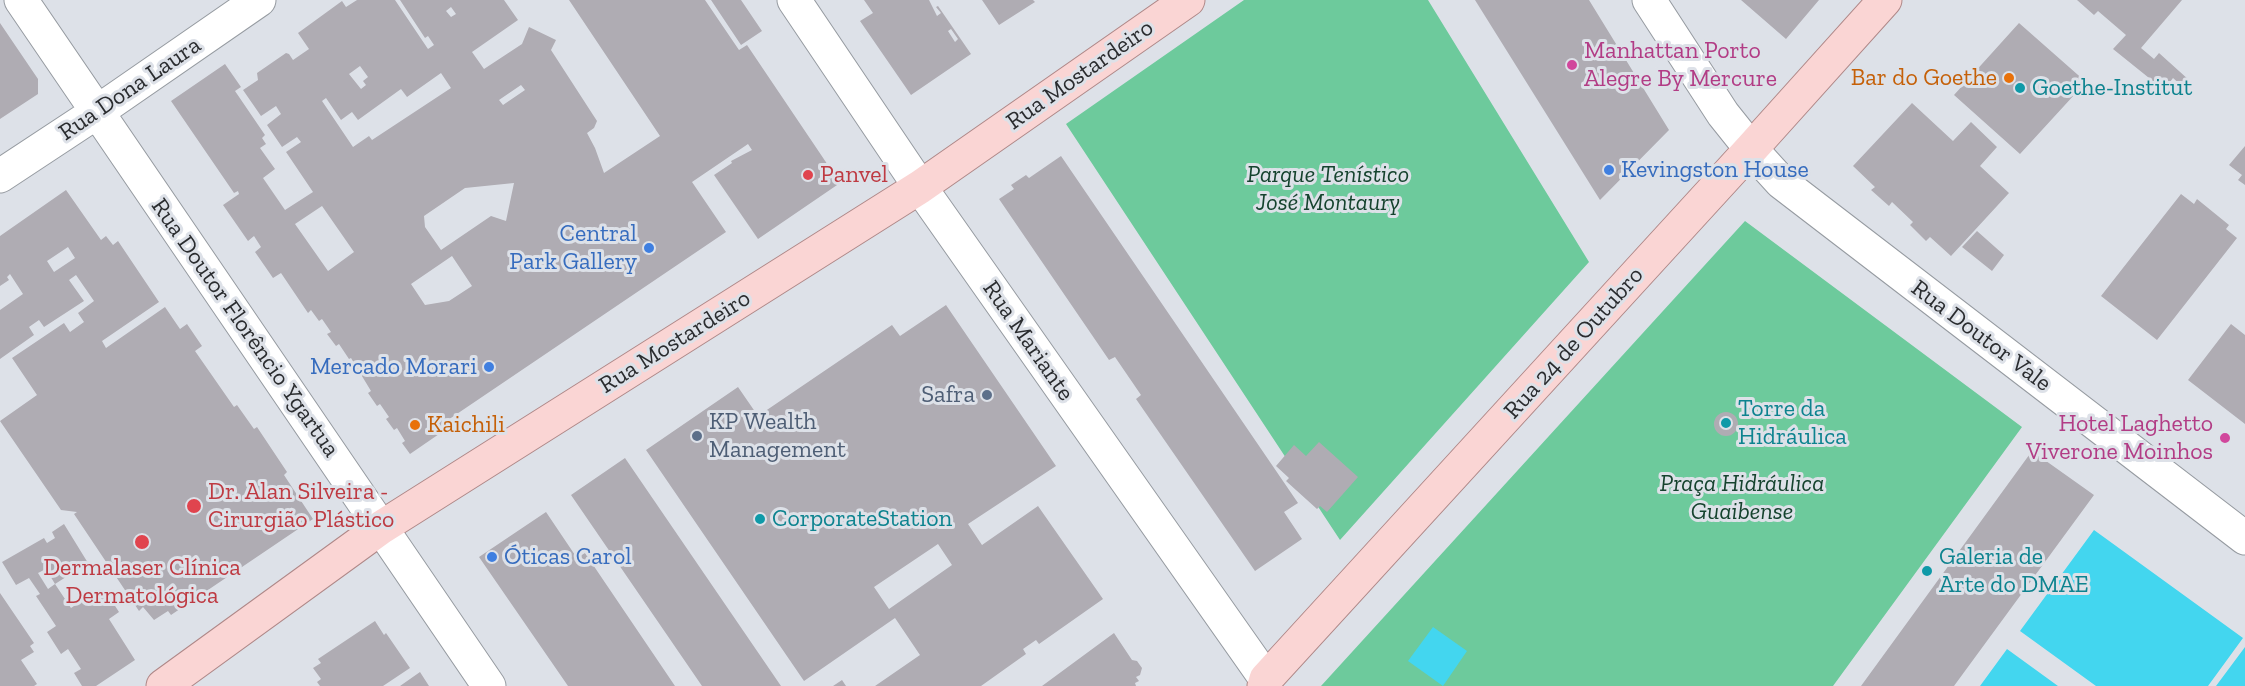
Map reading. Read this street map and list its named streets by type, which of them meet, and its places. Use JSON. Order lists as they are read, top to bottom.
{
  "streets": {
    "main road": ["Rua Mostardeiro", "Rua 24 de Outubro"],
    "street": [
      "Rua Dona Laura",
      "Rua Doutor Florêncio Ygartua",
      "Rua Doutor Vale",
      "Rua Mariante"
    ]
  },
  "crossings": [
    ["Rua Mostardeiro", "Rua Doutor Florêncio Ygartua"],
    ["Rua Mostardeiro", "Rua Mariante"],
    ["Rua Dona Laura", "Rua Doutor Florêncio Ygartua"],
    ["Rua Doutor Vale", "Rua 24 de Outubro"],
    ["Rua Mariante", "Rua 24 de Outubro"]
  ],
  "parks": ["Parque Tenístico José Montaury", "Praça Hidráulica Guaibense"],
  "places": [
    "Manhattan Porto Alegre By Mercure",
    "Bar do Goethe",
    "Goethe-Institut",
    "Kevingston House",
    "Panvel",
    "Central Park Gallery",
    "Mercado Morari",
    "Safra",
    "Torre da Hidráulica",
    "Kaichili",
    "KP Wealth Management",
    "Hotel Laghetto Viverone Moinhos",
    "Dr. Alan Silveira - Cirurgião Plástico",
    "CorporateStation",
    "Dermalaser Clínica Dermatológica",
    "Óticas Carol",
    "Galeria de Arte do DMAE"
  ]
}
